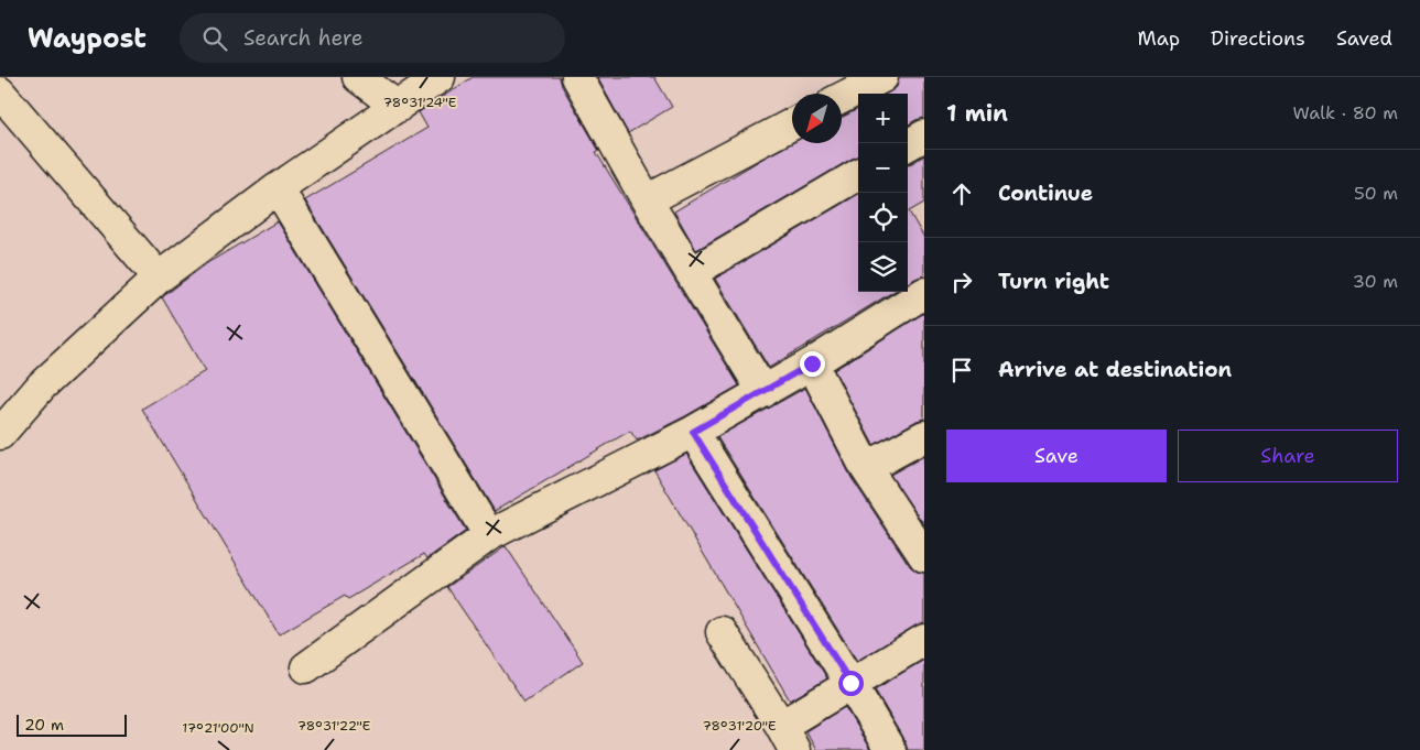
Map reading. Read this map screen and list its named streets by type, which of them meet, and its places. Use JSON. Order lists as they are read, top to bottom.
{
  "scale_bar": "20 m",
  "north": "bottom left",
  "page": {
    "header": "Waypost",
    "search": "Search here",
    "nav": ["Map", "Directions", "Saved"],
    "heading": ["1 min", "Walk · 80 m"],
    "map_buttons": ["+", "−"],
    "list": [
      ["Continue", "50 m"],
      ["Turn right", "30 m"],
      "Arrive at destination"
    ],
    "buttons": ["Save", "Share"],
    "scale": "20 m"
  },
  "coordinates": [
    "78°31'24\"E",
    "78°31'22\"E",
    "78°31'20\"E",
    "17°21'00\"N"
  ]
}
